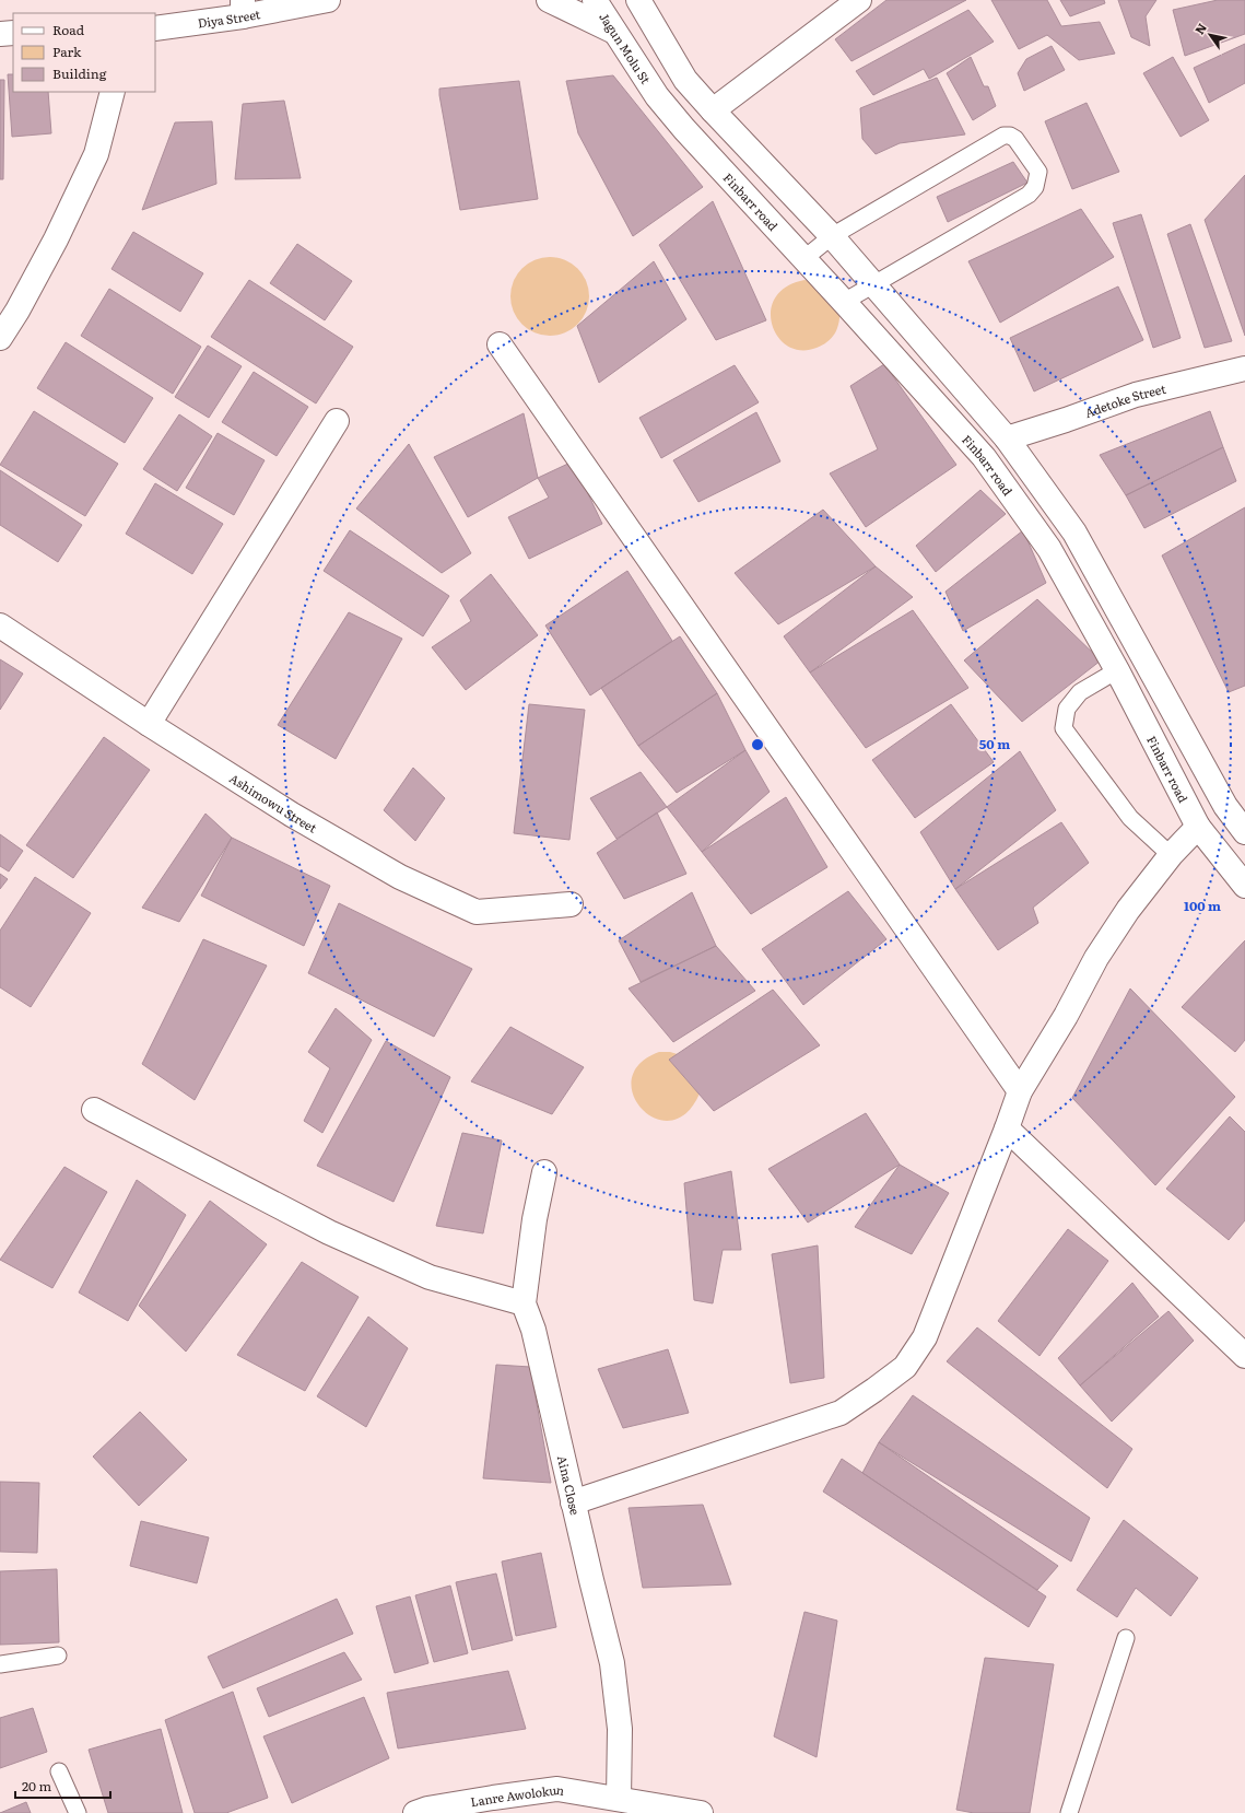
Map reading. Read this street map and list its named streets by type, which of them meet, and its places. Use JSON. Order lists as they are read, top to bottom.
{
  "streets": {
    "street": [
      "Diya Street",
      "Jagun Molu St",
      "Finbarr road",
      "Adetoke Street",
      "Ashimowu Street",
      "Aina Close",
      "Lanre Awolokun"
    ]
  },
  "crossings": [
    ["Jagun Molu St", "Finbarr road"],
    ["Aina Close", "Lanre Awolokun"]
  ],
  "legend": ["Road", "Park", "Building"],
  "scale_bar": "20 m",
  "north": "top left",
  "rings": ["50 m", "100 m"]
}
